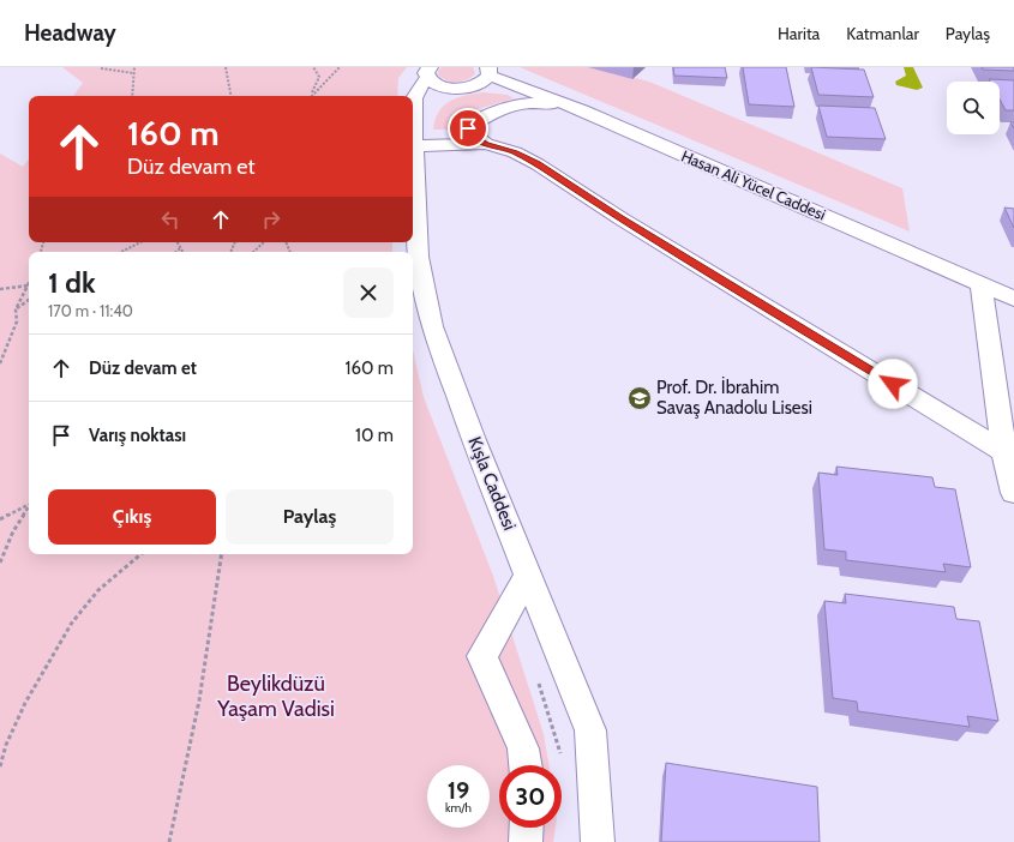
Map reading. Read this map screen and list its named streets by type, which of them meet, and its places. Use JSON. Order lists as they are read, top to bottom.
{
  "streets": {
    "street": ["Hasan Ali Yücel Caddesi", "Kışla Caddesi"]
  },
  "parks": ["Beylikdüzü Yaşam Vadisi"],
  "places": {
    "school or university": ["Prof. Dr. İbrahim Savaş Anadolu Lisesi"]
  },
  "page": {
    "header": "Headway",
    "nav": ["Harita", "Katmanlar", "Paylaş"],
    "turn": ["160 m", "Düz devam et"],
    "heading": ["1 dk", "170 m · 11:40"],
    "list": [
      {
        "name": "Düz devam et",
        "value": "160 m"
      },
      {
        "name": "Varış noktası",
        "value": "10 m"
      }
    ],
    "buttons": ["Çıkış", "Paylaş"],
    "speed": "19 km/h",
    "limit": "30"
  }
}
